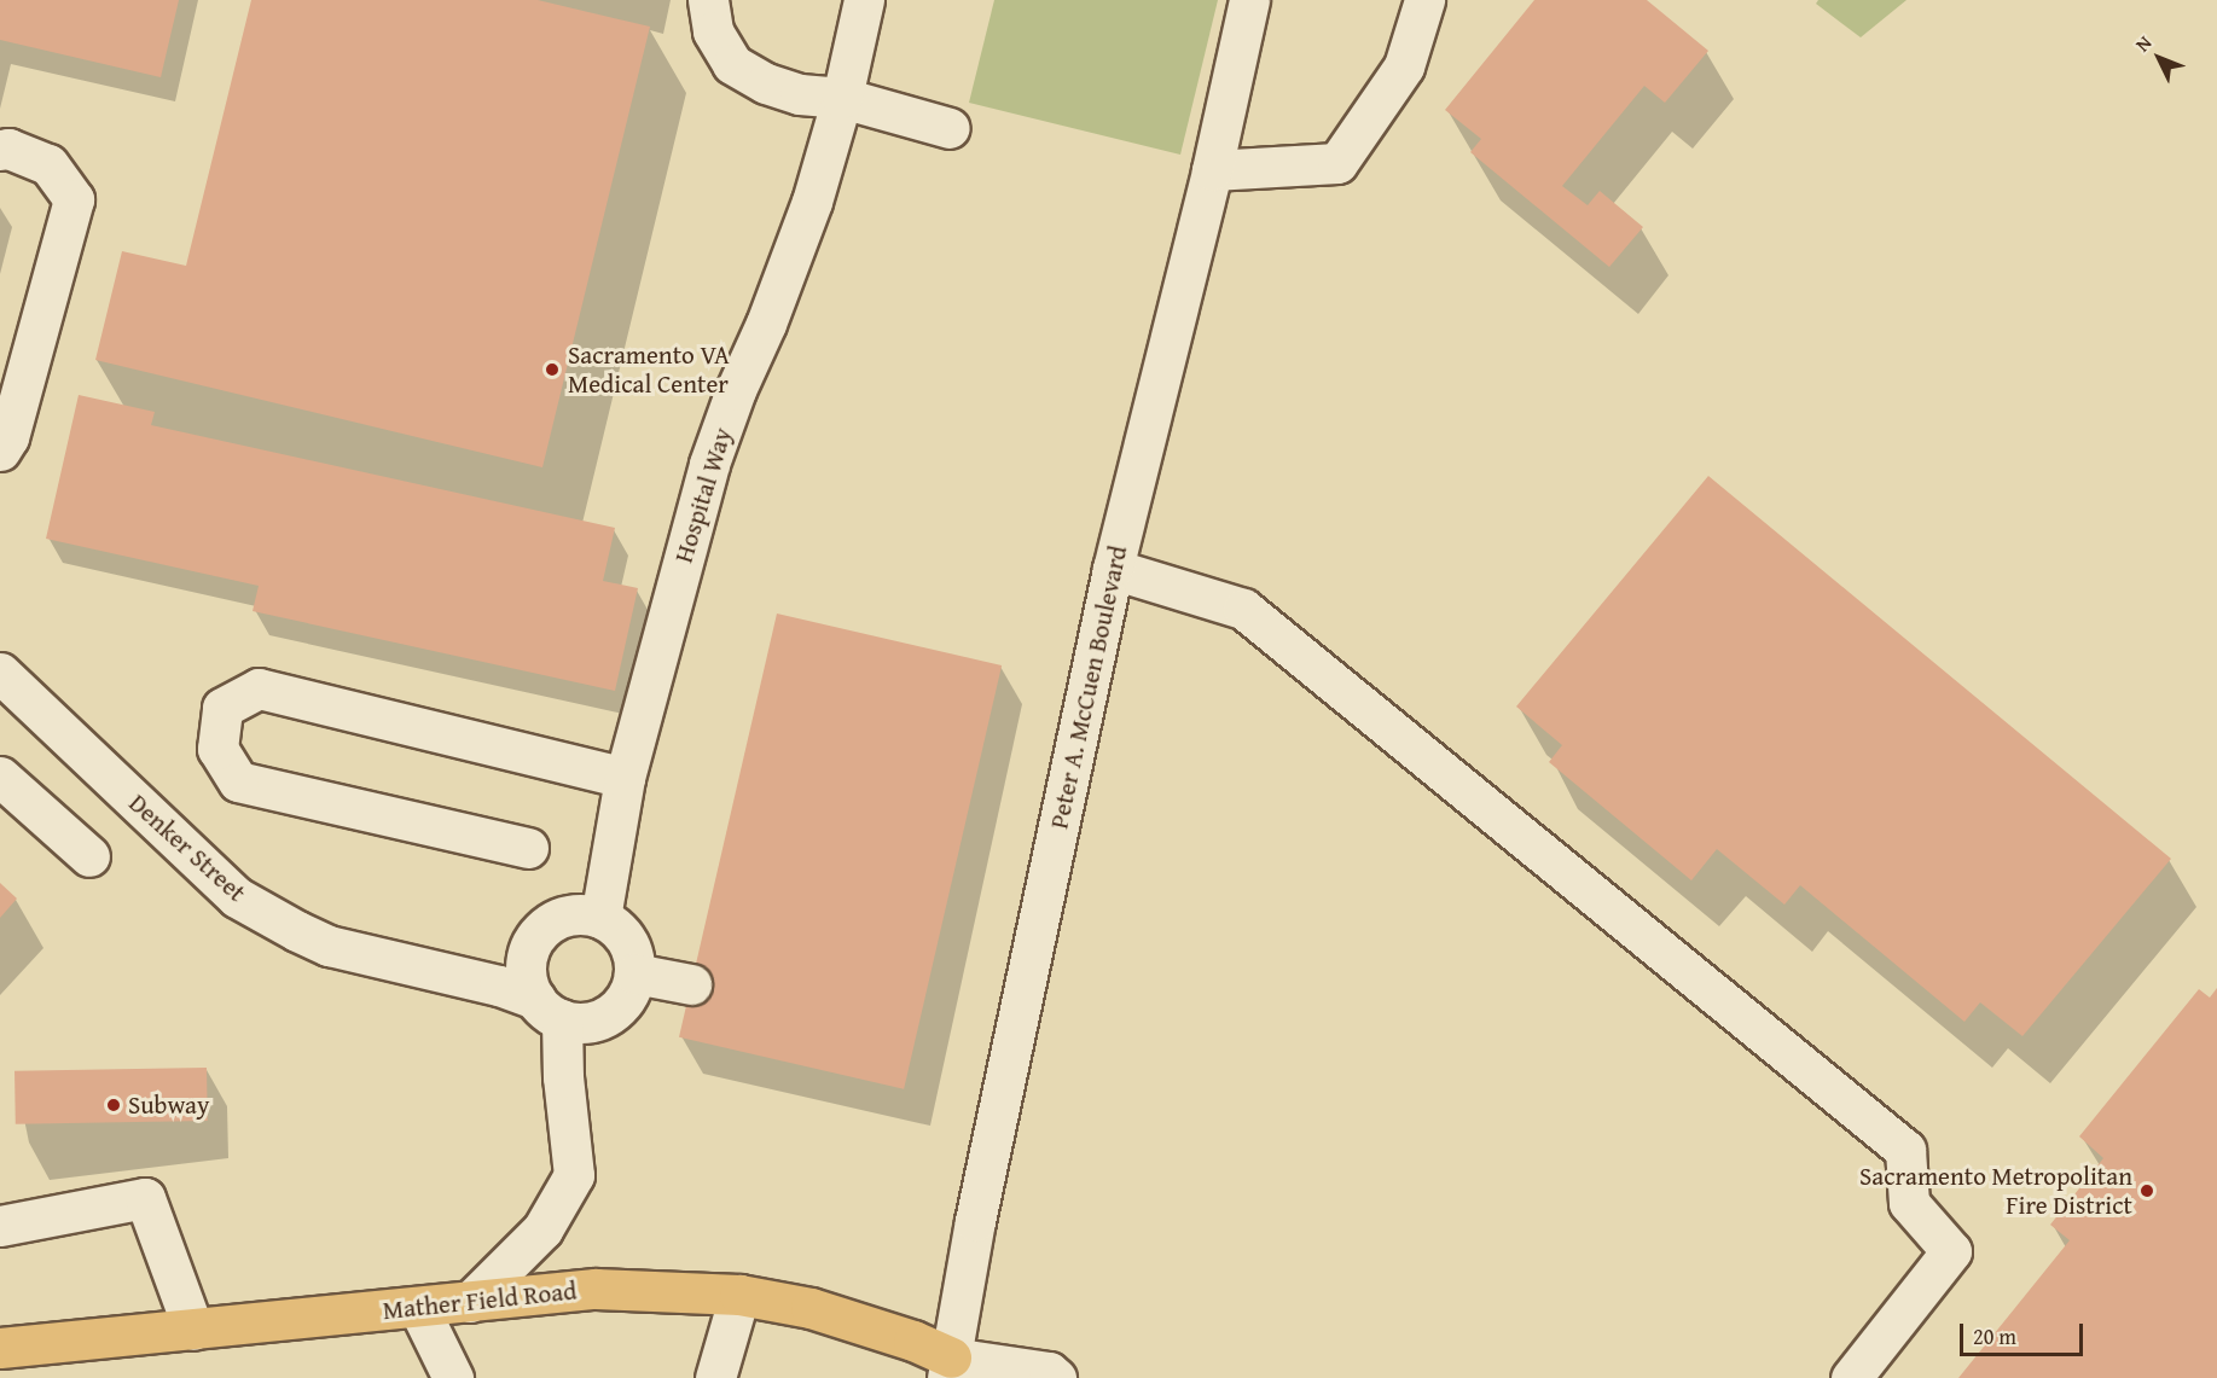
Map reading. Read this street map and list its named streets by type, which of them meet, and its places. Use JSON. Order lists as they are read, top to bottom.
{
  "streets": {
    "main road": ["Mather Field Road"],
    "street": ["Hospital Way", "Peter A. McCuen Boulevard", "Denker Street"]
  },
  "crossings": [
    ["Hospital Way", "Denker Street"],
    ["Peter A. McCuen Boulevard", "Mather Field Road"]
  ],
  "places": ["Sacramento VA Medical Center", "Subway", "Sacramento Metropolitan Fire District"],
  "scale_bar": "20 m",
  "north": "top left"
}
